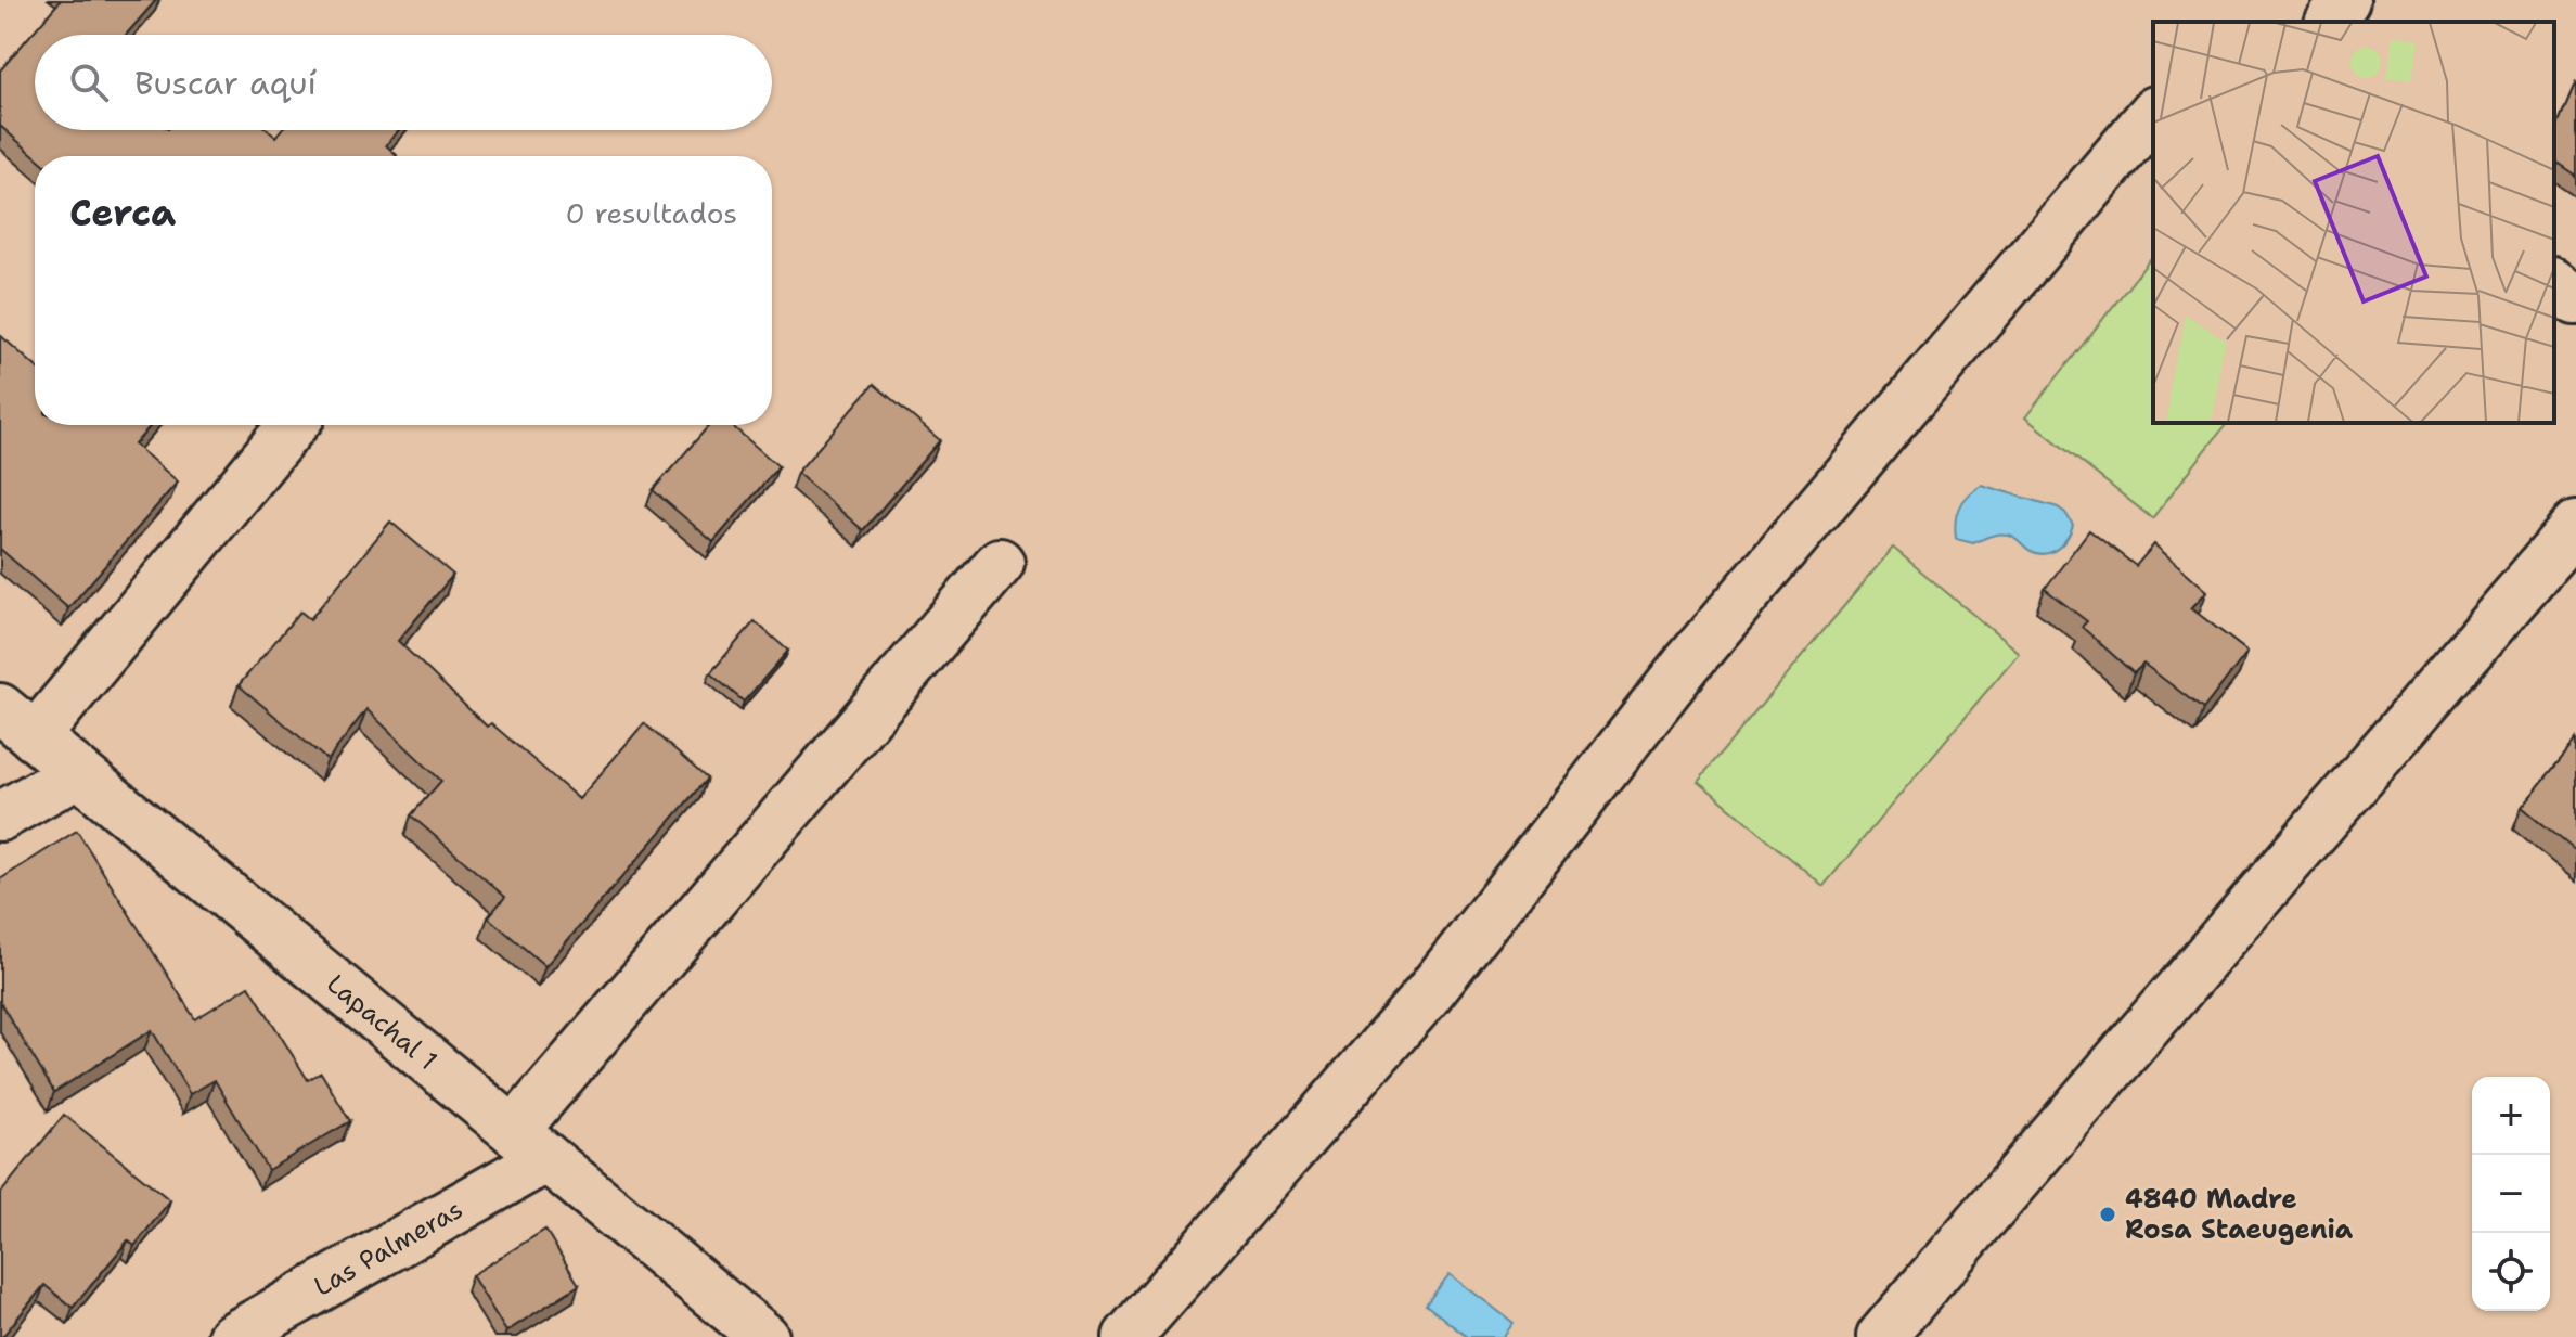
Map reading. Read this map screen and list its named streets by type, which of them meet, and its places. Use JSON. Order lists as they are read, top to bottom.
{
  "streets": {
    "street": ["Lapachal 1", "Las Palmeras"]
  },
  "crossings": [
    ["Lapachal 1", "Las Palmeras"]
  ],
  "places": ["4840 Madre Rosa Staeugenia"],
  "page": {
    "search": "Buscar aquí",
    "heading": ["Cerca", "0 resultados"],
    "map_buttons": ["+", "−"]
  }
}
